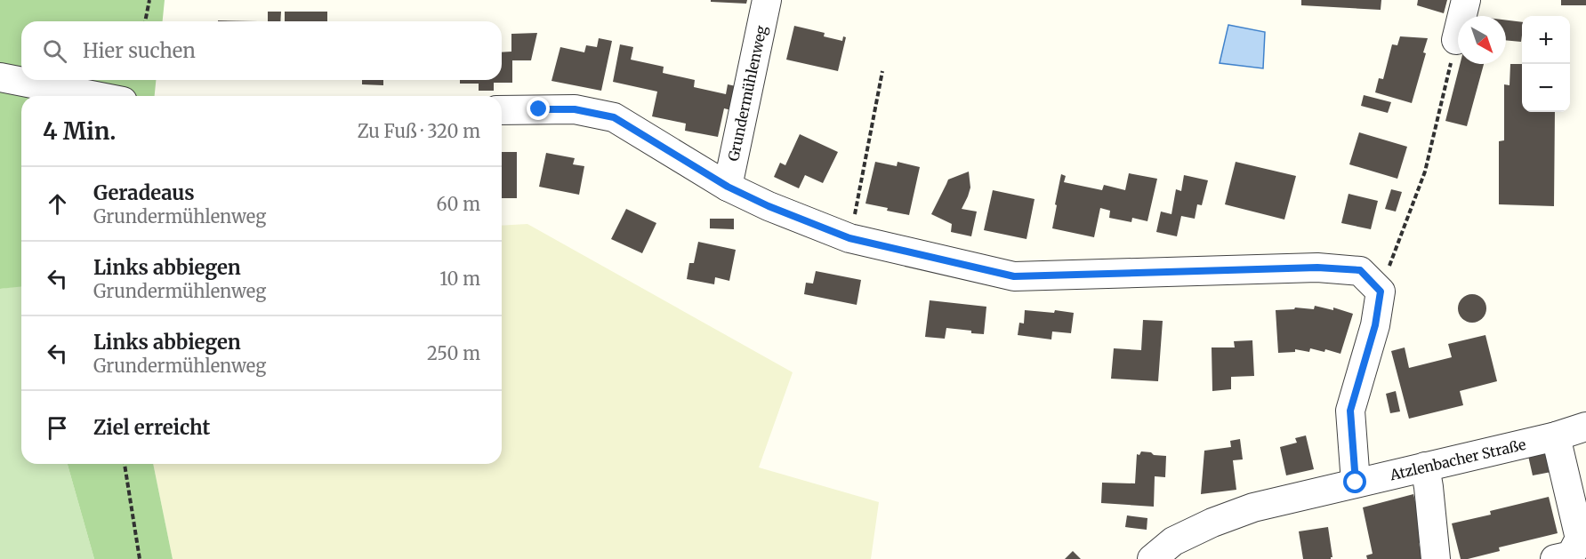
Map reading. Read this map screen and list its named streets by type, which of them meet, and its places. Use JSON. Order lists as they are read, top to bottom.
{
  "streets": {
    "street": ["Grundermühlenweg", "Atzlenbacher Straße"]
  },
  "north": "bottom right",
  "page": {
    "map_buttons": ["+", "−"],
    "search": "Hier suchen",
    "heading": ["4 Min.", "Zu Fuß · 320 m"],
    "list": [
      ["Geradeaus", "Grundermühlenweg", "60 m"],
      ["Links abbiegen", "Grundermühlenweg", "10 m"],
      ["Links abbiegen", "Grundermühlenweg", "250 m"],
      "Ziel erreicht"
    ]
  }
}
